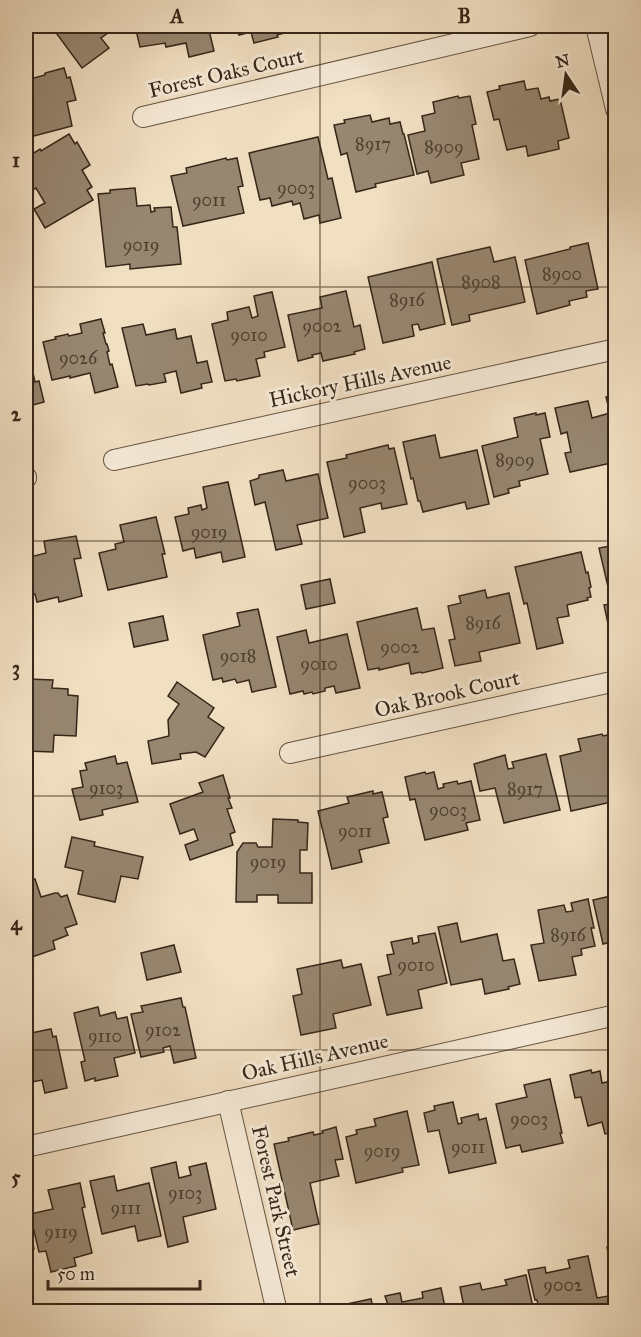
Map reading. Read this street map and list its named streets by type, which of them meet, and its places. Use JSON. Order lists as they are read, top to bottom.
{
  "streets": {
    "street": [
      "Forest Oaks Court",
      "Hickory Hills Avenue",
      "Oak Brook Court",
      "Oak Hills Avenue",
      "Forest Park Street"
    ]
  },
  "crossings": [
    ["Oak Hills Avenue", "Forest Park Street"]
  ],
  "house_numbers": [
    "8917",
    "8909",
    "9003",
    "9011",
    "9019",
    "8900",
    "8908",
    "8916",
    "9002",
    "9010",
    "9026",
    "8909",
    "9003",
    "9019",
    "8916",
    "9002",
    "9018",
    "9010",
    "9103",
    "8917",
    "9003",
    "9011",
    "9019",
    "8916",
    "9010",
    "9102",
    "9110",
    "9003",
    "9011",
    "9019",
    "9103",
    "9111",
    "9119",
    "9002"
  ],
  "scale_bar": "50 m",
  "north": "top",
  "grid": {
    "columns": ["A", "B"],
    "rows": [
      "1",
      "2",
      "3",
      "4",
      "5"
    ]
  }
}
